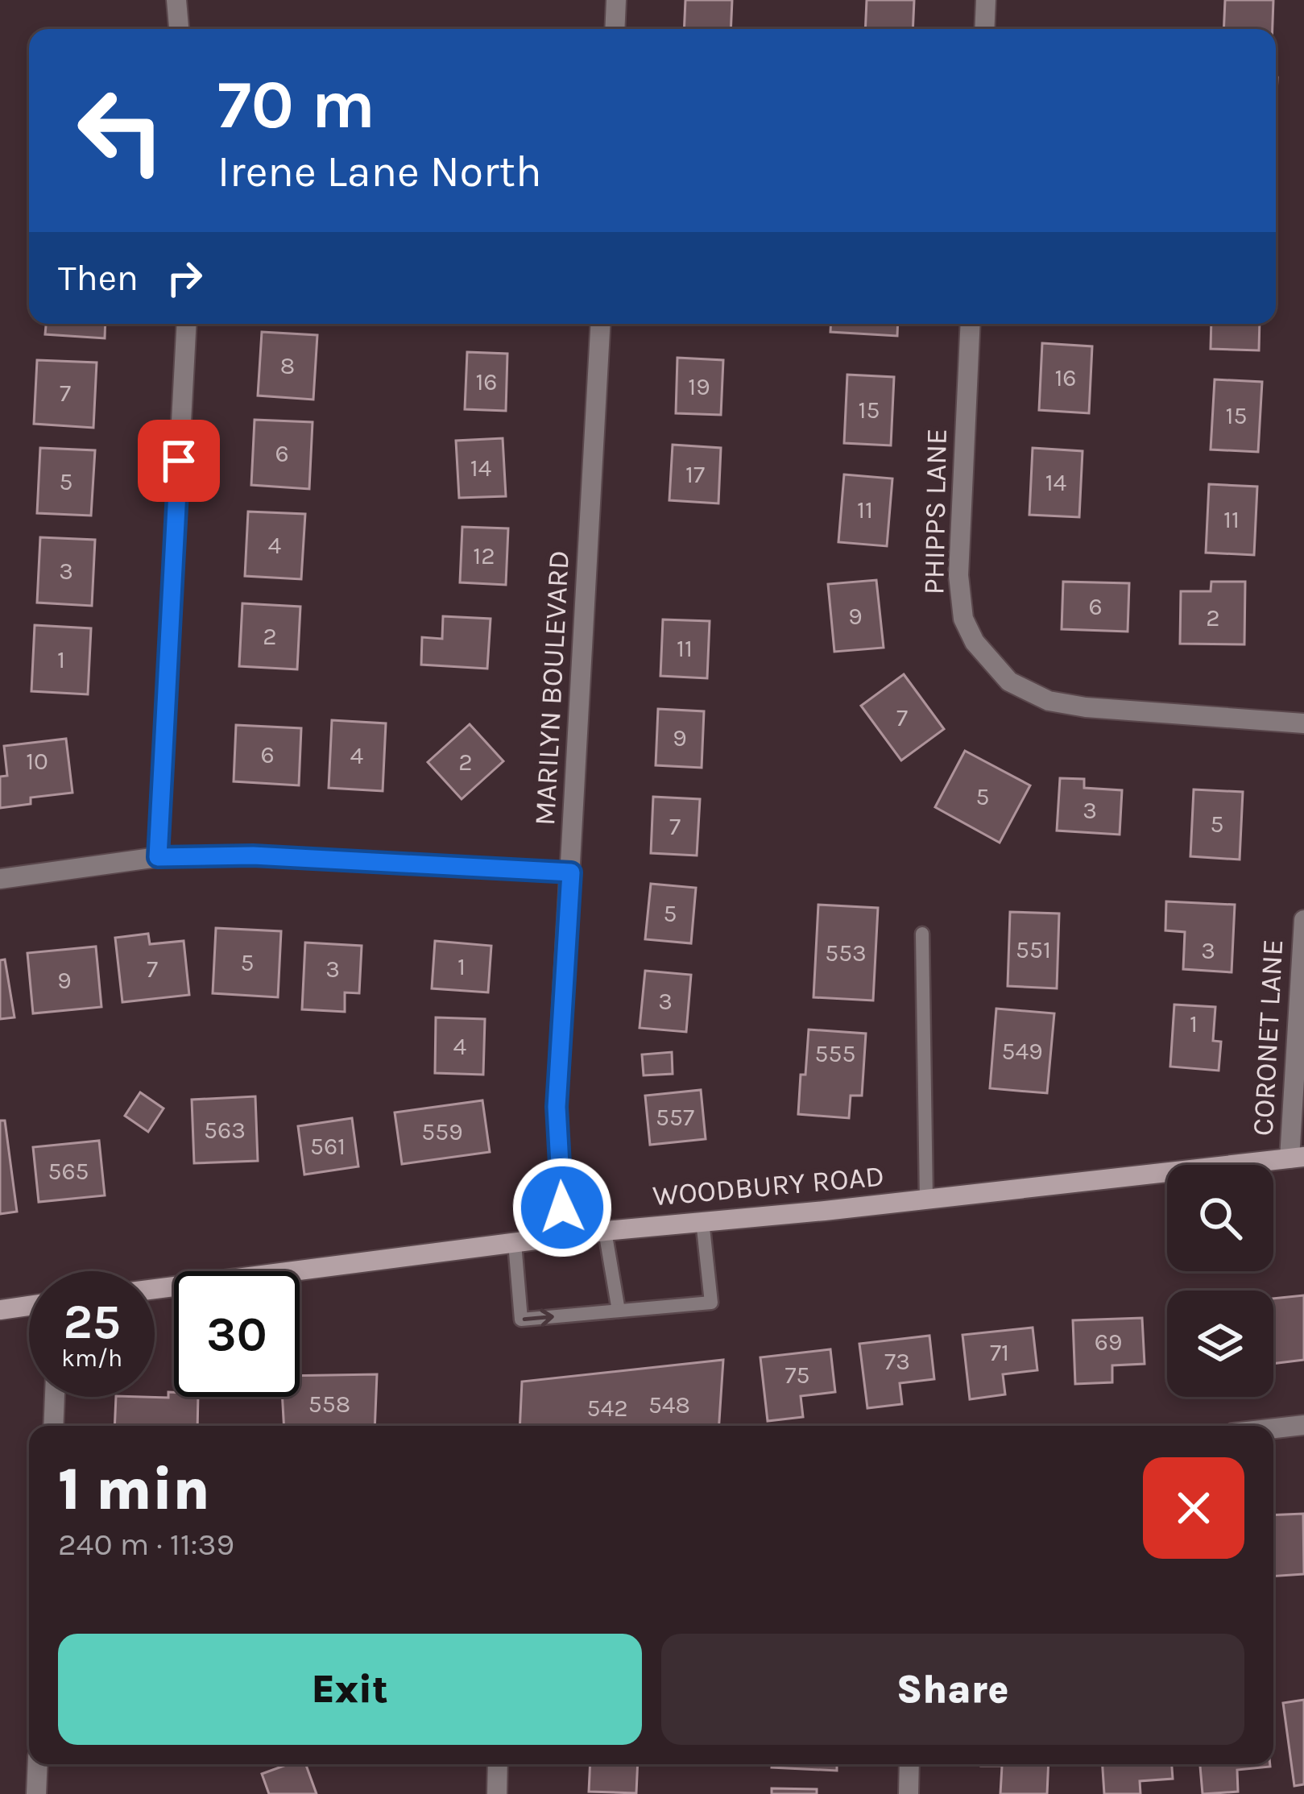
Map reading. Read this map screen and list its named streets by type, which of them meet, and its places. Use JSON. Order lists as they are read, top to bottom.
{
  "streets": {
    "main road": ["WOODBURY ROAD"],
    "street": ["PHIPPS LANE", "MARILYN BOULEVARD", "CORONET LANE"]
  },
  "crossings": [
    ["MARILYN BOULEVARD", "WOODBURY ROAD"],
    ["CORONET LANE", "WOODBURY ROAD"]
  ],
  "house_numbers": [
    "8",
    "16",
    "16",
    "19",
    "7",
    "15",
    "15",
    "6",
    "14",
    "17",
    "5",
    "14",
    "11",
    "11",
    "4",
    "12",
    "3",
    "6",
    "9",
    "2",
    "2",
    "11",
    "1",
    "7",
    "9",
    "6",
    "4",
    "10",
    "2",
    "5",
    "3",
    "5",
    "7",
    "5",
    "551",
    "3",
    "553",
    "5",
    "1",
    "7",
    "3",
    "9",
    "3",
    "1",
    "4",
    "549",
    "555",
    "557",
    "563",
    "559",
    "561",
    "565",
    "69",
    "71",
    "73",
    "75",
    "558",
    "548",
    "542"
  ],
  "page": {
    "turn": ["70 m", "Irene Lane North"],
    "then": "Then",
    "speed": "25 km/h",
    "limit": "30",
    "heading": ["1 min", "240 m · 11:39"],
    "buttons": ["Exit", "Share"]
  }
}
